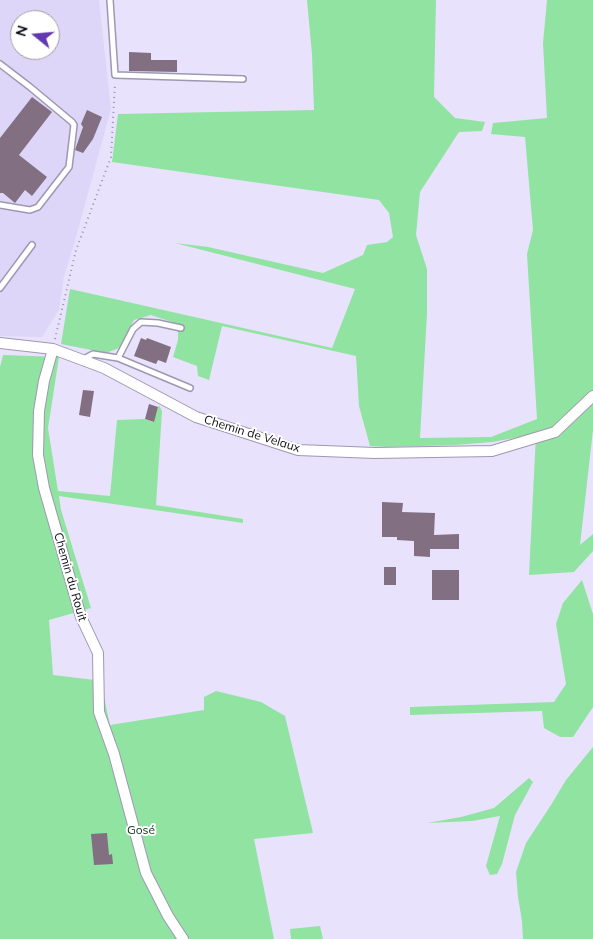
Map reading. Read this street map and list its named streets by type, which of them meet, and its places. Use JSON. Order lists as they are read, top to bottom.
{
  "streets": {
    "street": ["Chemin de Velaux", "Chemin du Rouit"]
  },
  "crossings": [
    ["Chemin de Velaux", "Chemin du Rouit"]
  ],
  "parks": ["Gosé"],
  "north": "left"
}
